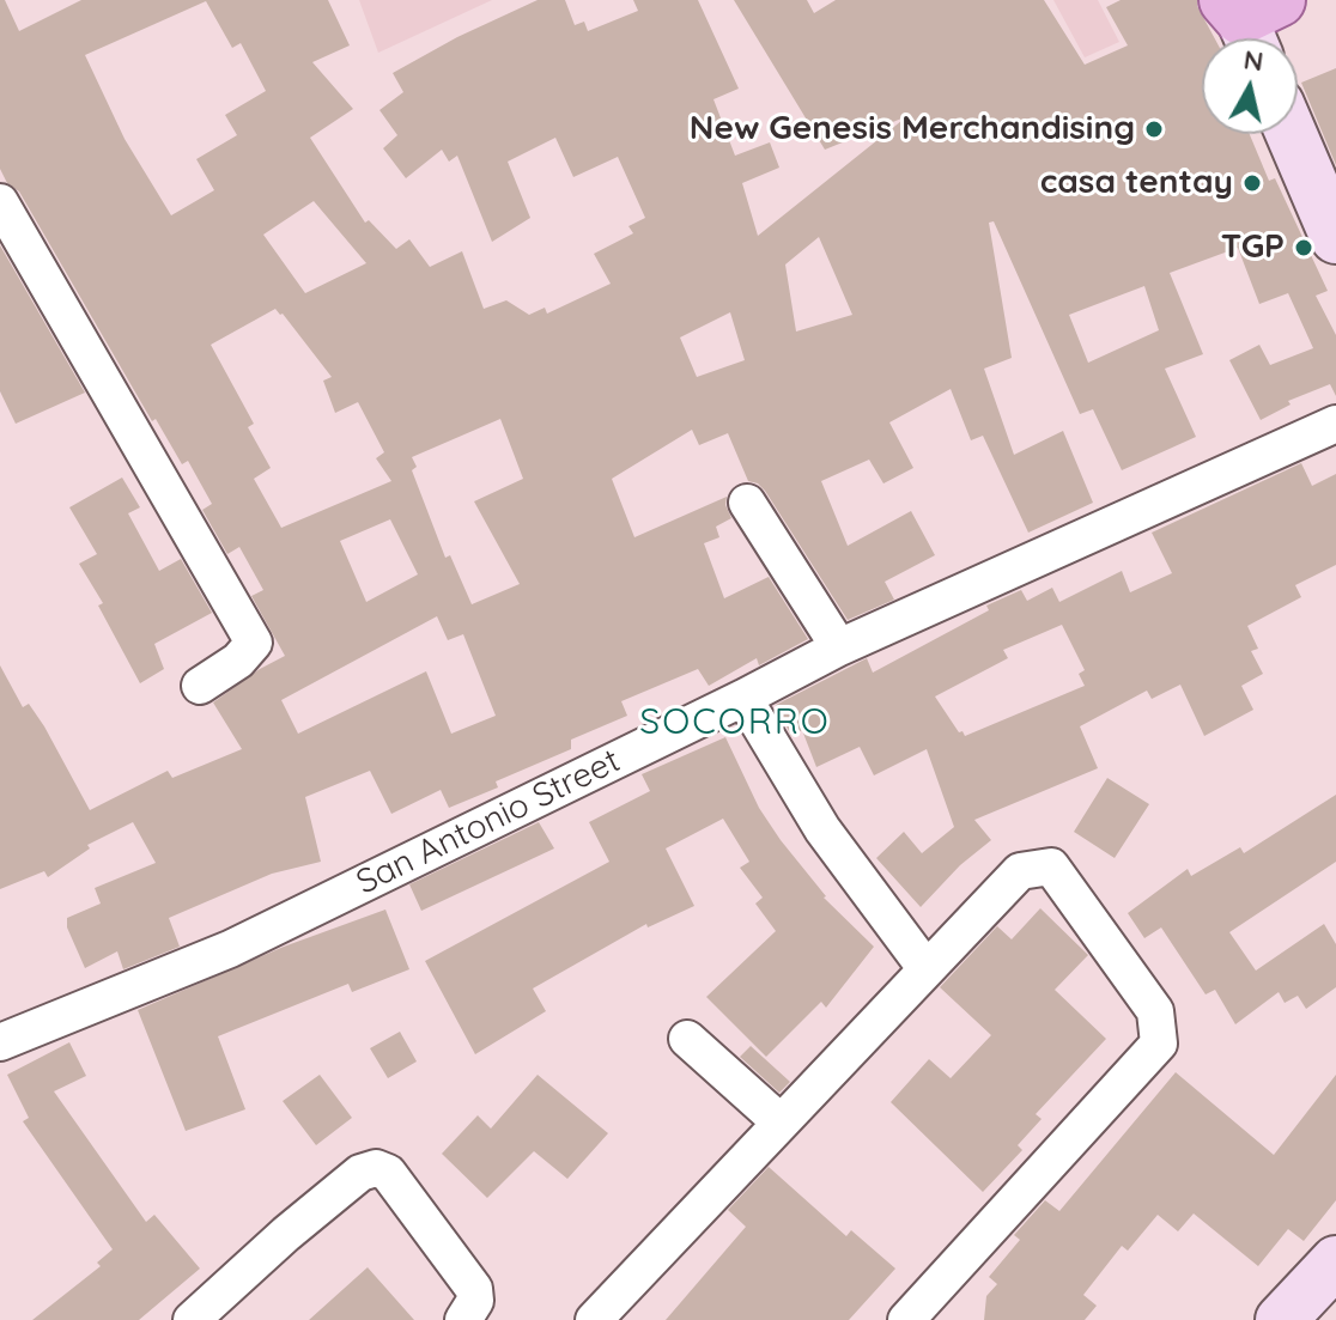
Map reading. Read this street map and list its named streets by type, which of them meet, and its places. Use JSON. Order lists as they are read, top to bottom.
{
  "streets": {
    "street": ["San Antonio Street"]
  },
  "districts": ["SOCORRO"],
  "places": ["New Genesis Merchandising", "casa tentay", "TGP"],
  "north": "top"
}
